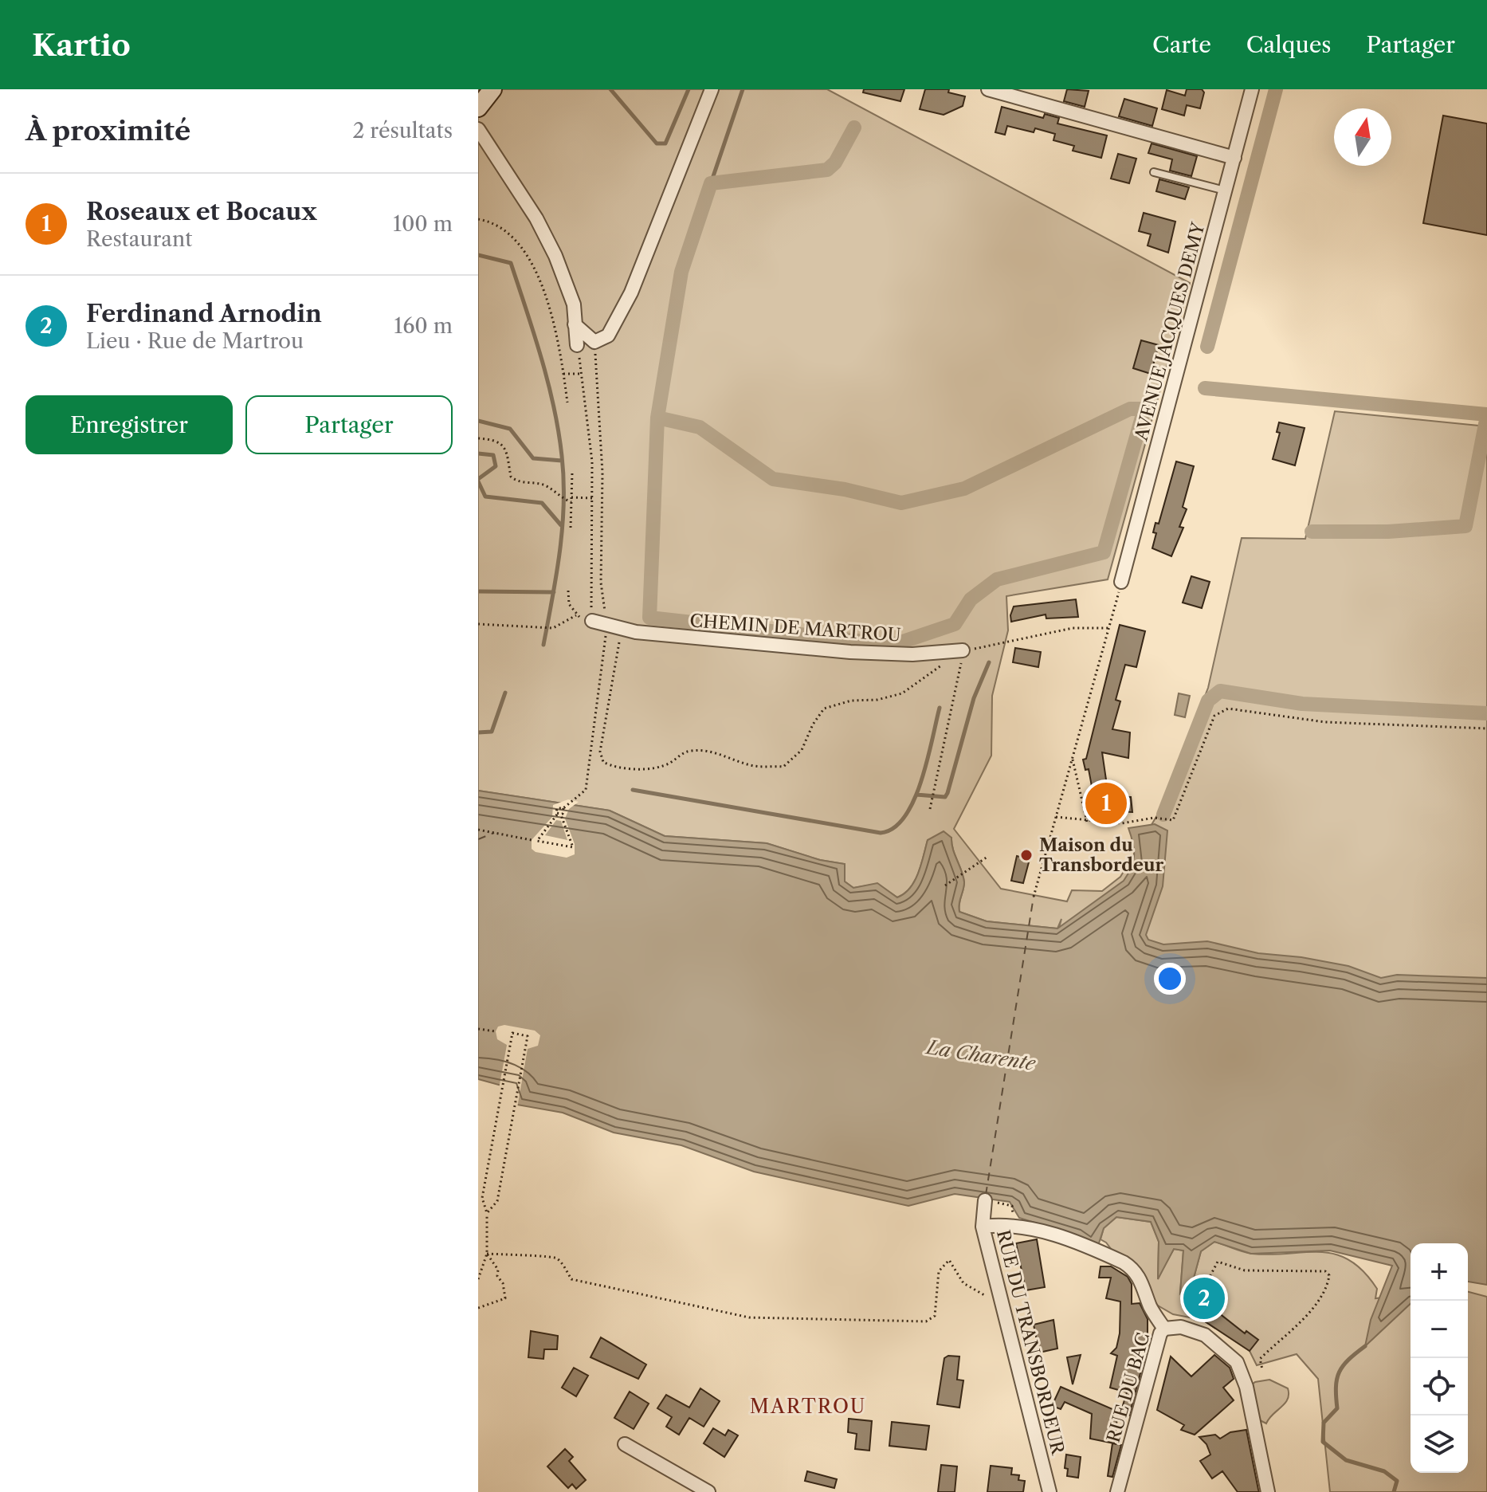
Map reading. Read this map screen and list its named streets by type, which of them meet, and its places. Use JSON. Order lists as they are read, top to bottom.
{
  "streets": {
    "street": [
      "AVENUE JACQUES DEMY",
      "CHEMIN DE MARTROU",
      "RUE DU TRANSBORDEUR",
      "RUE DU BAC"
    ]
  },
  "crossings": [
    ["RUE DU TRANSBORDEUR", "RUE DU BAC"]
  ],
  "districts": ["MARTROU"],
  "water": ["La Charente"],
  "places": ["Maison du Transbordeur"],
  "north": "top",
  "page": {
    "header": "Kartio",
    "nav": ["Carte", "Calques", "Partager"],
    "heading": ["À proximité", "2 résultats"],
    "list": [
      {
        "mark": "1",
        "name": "Roseaux et Bocaux",
        "note": "Restaurant",
        "value": "100 m"
      },
      {
        "mark": "2",
        "name": "Ferdinand Arnodin",
        "note": "Lieu · Rue de Martrou",
        "value": "160 m"
      }
    ],
    "buttons": ["Enregistrer", "Partager"],
    "pins": ["1", "2"],
    "map_buttons": ["+", "−"]
  }
}
